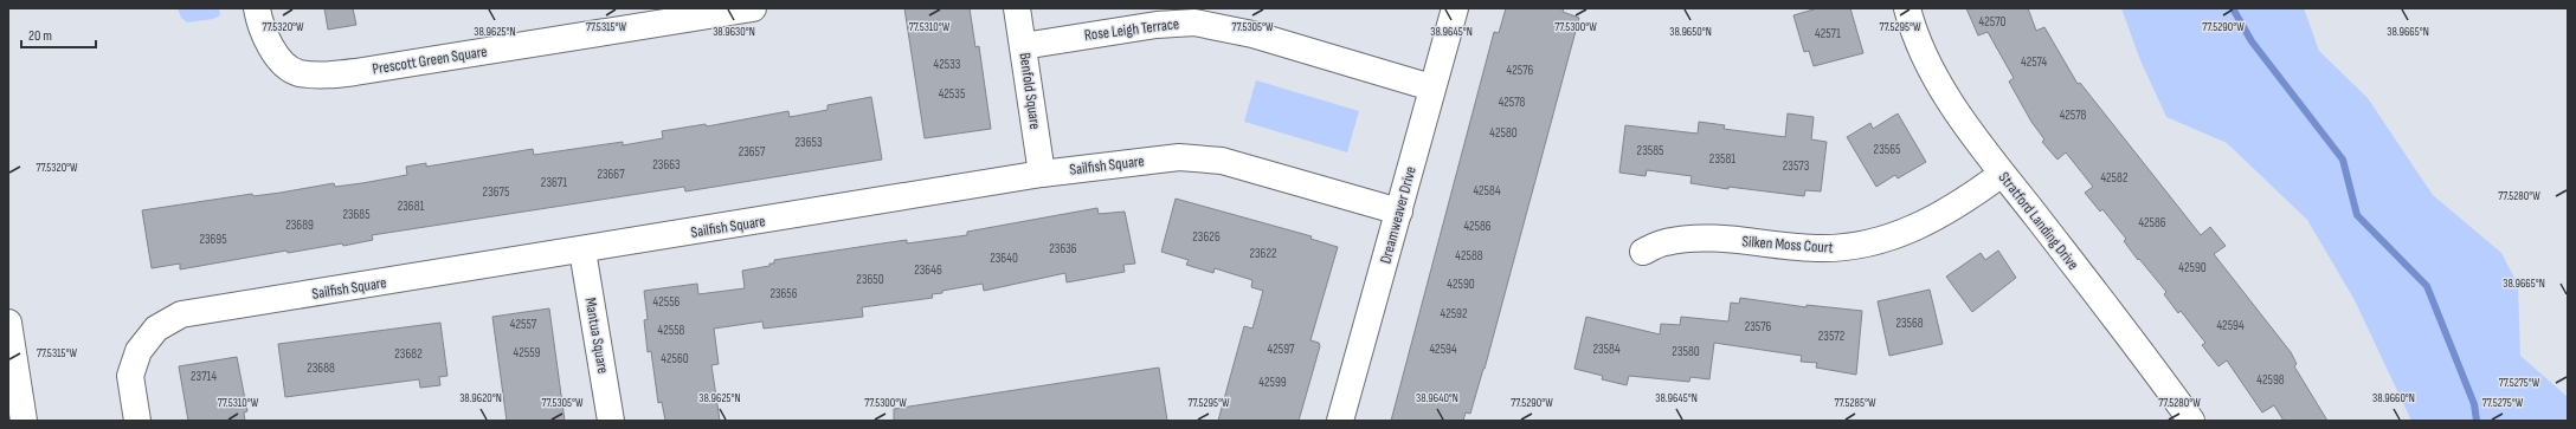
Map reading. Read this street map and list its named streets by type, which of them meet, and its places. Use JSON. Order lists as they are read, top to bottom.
{
  "streets": {
    "street": [
      "Rose Leigh Terrace",
      "Prescott Green Square",
      "Benfold Square",
      "Sailfish Square",
      "Dreamweaver Drive",
      "Stratford Landing Drive",
      "Silken Moss Court",
      "Mantua Square"
    ]
  },
  "crossings": [
    ["Rose Leigh Terrace", "Benfold Square"],
    ["Rose Leigh Terrace", "Dreamweaver Drive"],
    ["Benfold Square", "Sailfish Square"],
    ["Sailfish Square", "Dreamweaver Drive"],
    ["Sailfish Square", "Mantua Square"],
    ["Stratford Landing Drive", "Silken Moss Court"]
  ],
  "house_numbers": [
    "42570",
    "42571",
    "42574",
    "42533",
    "42576",
    "42535",
    "42578",
    "42578",
    "42580",
    "23653",
    "23565",
    "23585",
    "23657",
    "23581",
    "23663",
    "23573",
    "23667",
    "42582",
    "23671",
    "42584",
    "23675",
    "23681",
    "23685",
    "42586",
    "23689",
    "42586",
    "23626",
    "23695",
    "23636",
    "23622",
    "42588",
    "23640",
    "42590",
    "23646",
    "23650",
    "42590",
    "23656",
    "42556",
    "42592",
    "23568",
    "42557",
    "42594",
    "23576",
    "42558",
    "23572",
    "42597",
    "42594",
    "23584",
    "23580",
    "42559",
    "23682",
    "42560",
    "23688",
    "23714",
    "42598",
    "42599"
  ],
  "scale_bar": "20 m",
  "coordinates": [
    "77.5320°W",
    "77.5315°W",
    "77.5310°W",
    "77.5305°W",
    "77.5300°W",
    "77.5295°W",
    "77.5290°W",
    "38.9625°N",
    "38.9630°N",
    "38.9645°N",
    "38.9650°N",
    "38.9665°N",
    "77.5280°W",
    "77.5275°W",
    "38.9620°N",
    "38.9640°N",
    "38.9660°N",
    "77.5285°W"
  ]
}
